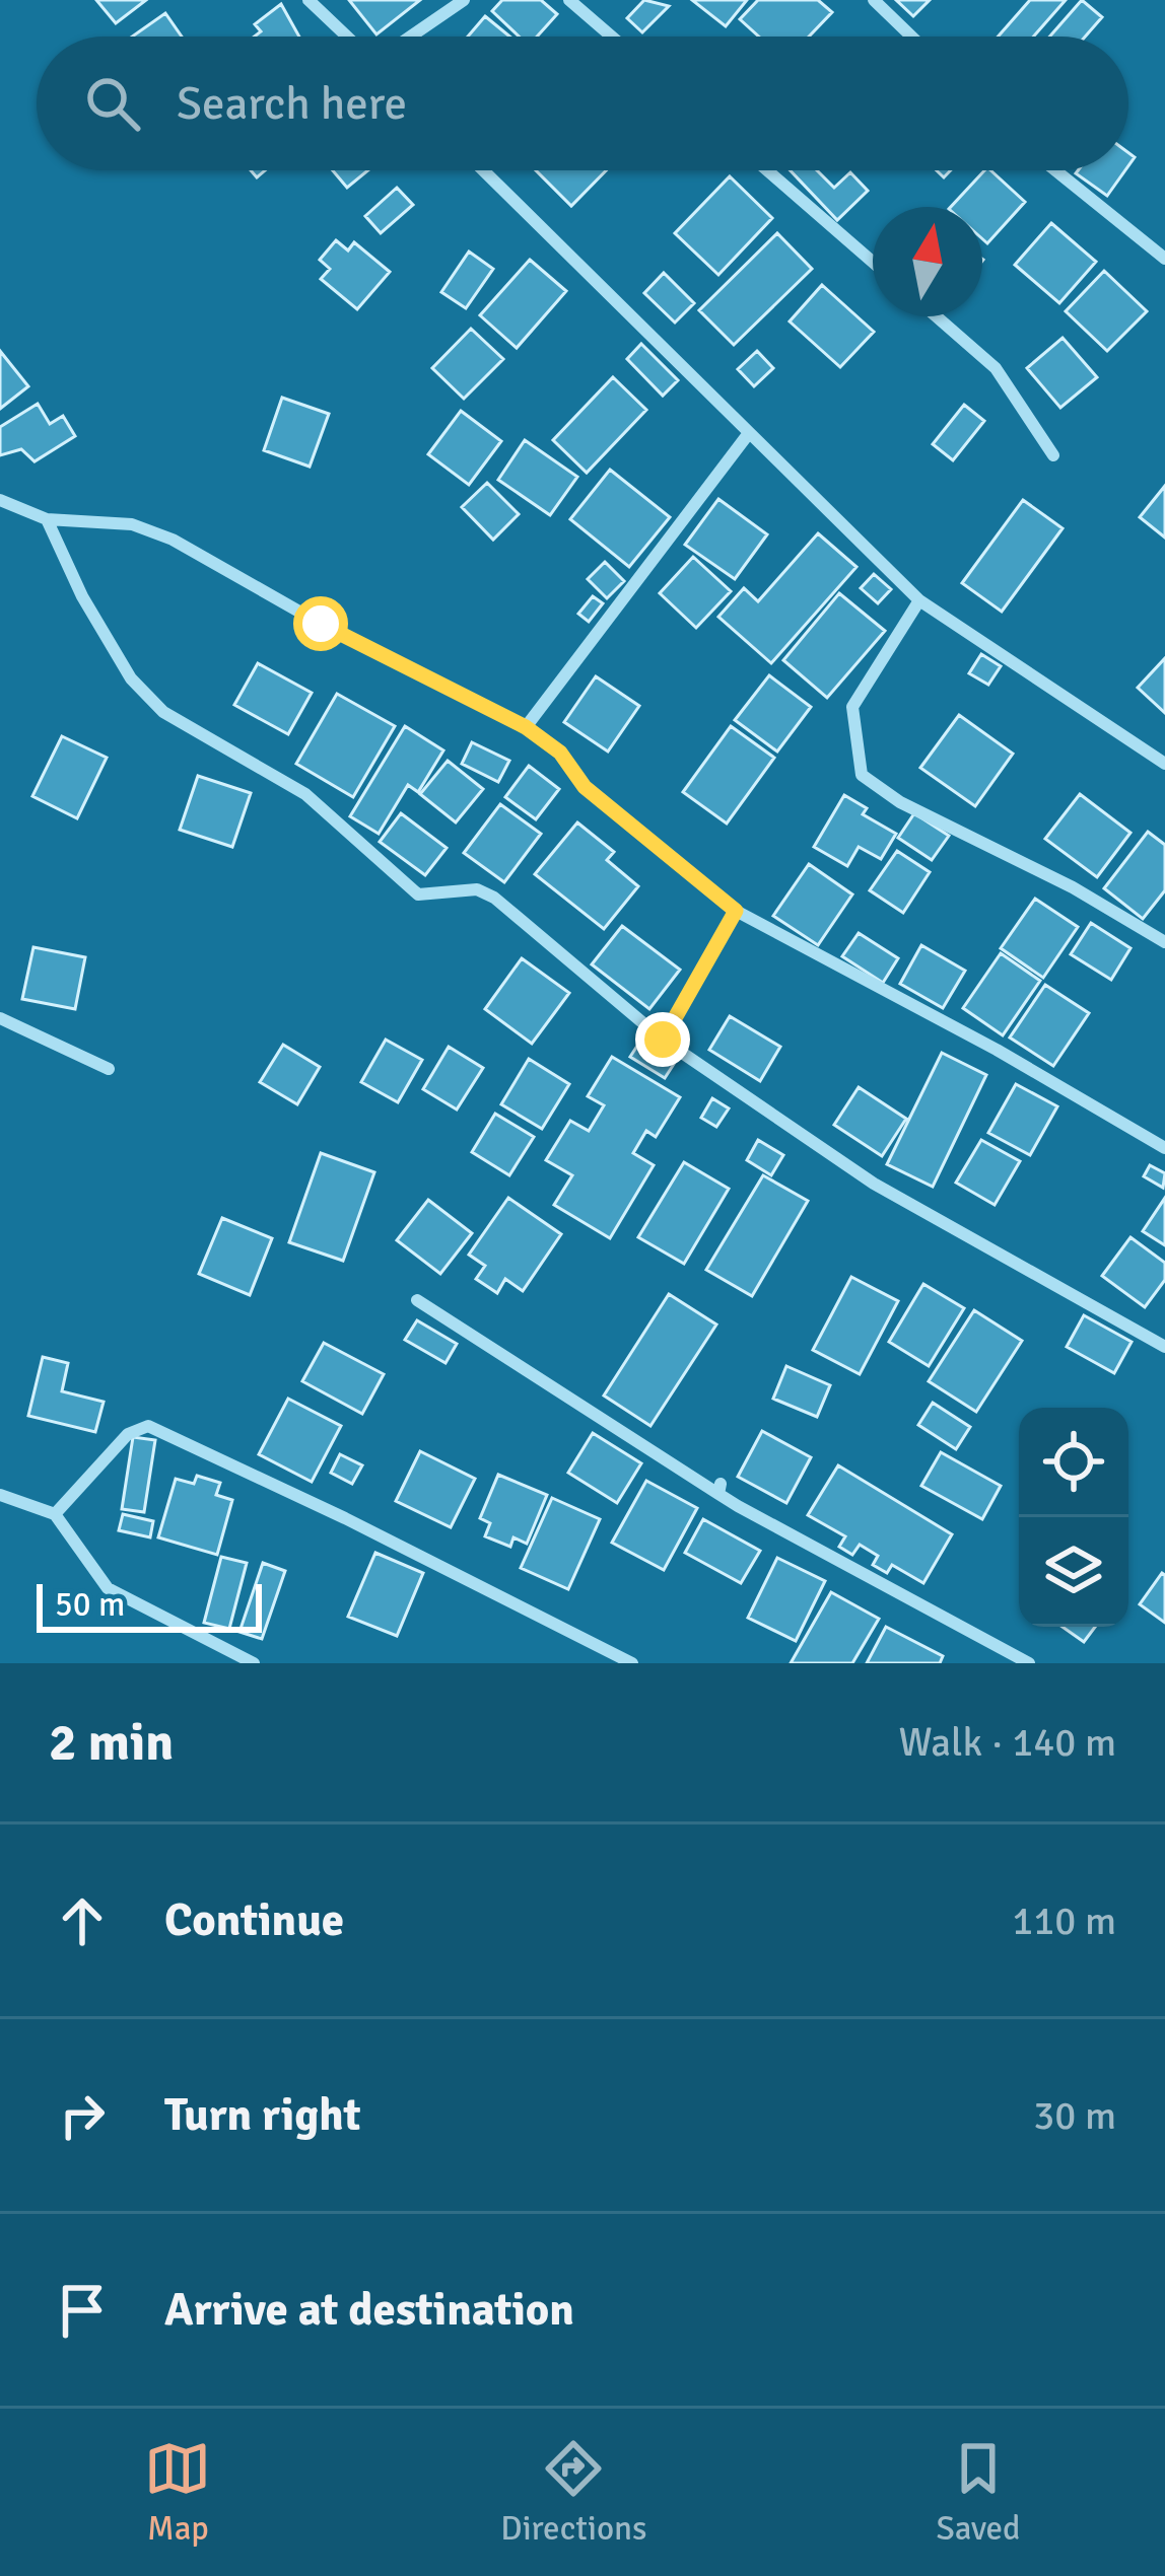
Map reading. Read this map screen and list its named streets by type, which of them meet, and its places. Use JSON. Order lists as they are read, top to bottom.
{
  "scale_bar": "50 m",
  "north": "top",
  "page": {
    "search": "Search here",
    "scale": "50 m",
    "heading": ["2 min", "Walk · 140 m"],
    "list": [
      ["Continue", "110 m"],
      ["Turn right", "30 m"],
      "Arrive at destination"
    ],
    "nav": ["Map", "Directions", "Saved"]
  }
}
